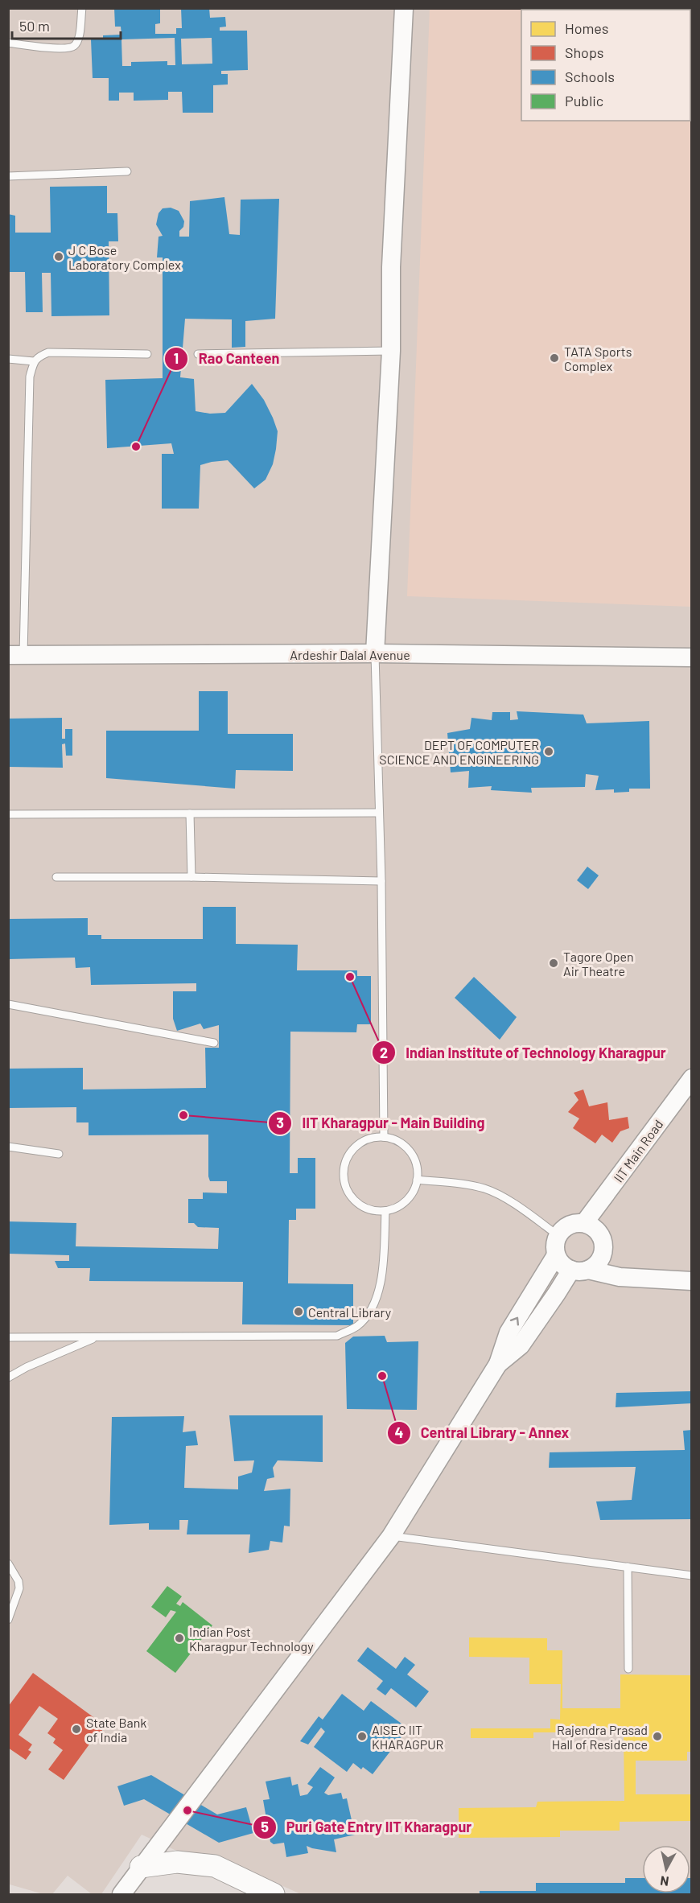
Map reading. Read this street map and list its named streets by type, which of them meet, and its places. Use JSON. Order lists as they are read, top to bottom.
{
  "streets": {
    "street": ["Ardeshir Dalal Avenue", "IIT Main Road"]
  },
  "places": [
    "J C Bose Laboratory Complex",
    "TATA Sports Complex",
    "Rao Canteen",
    "DEPT OF COMPUTER SCIENCE AND ENGINEERING",
    "Tagore Open Air Theatre",
    "Indian Institute of Technology Kharagpur",
    "IIT Kharagpur - Main Building",
    "Central Library",
    "Central Library - Annex",
    "Indian Post Kharagpur Technology",
    "State Bank of India",
    "AISEC IIT KHARAGPUR",
    "Rajendra Prasad Hall of Residence",
    "Puri Gate Entry IIT Kharagpur"
  ],
  "legend": [
    "Homes",
    "Shops",
    "Schools",
    "Public"
  ],
  "scale_bar": "50 m",
  "north": "bottom"
}
